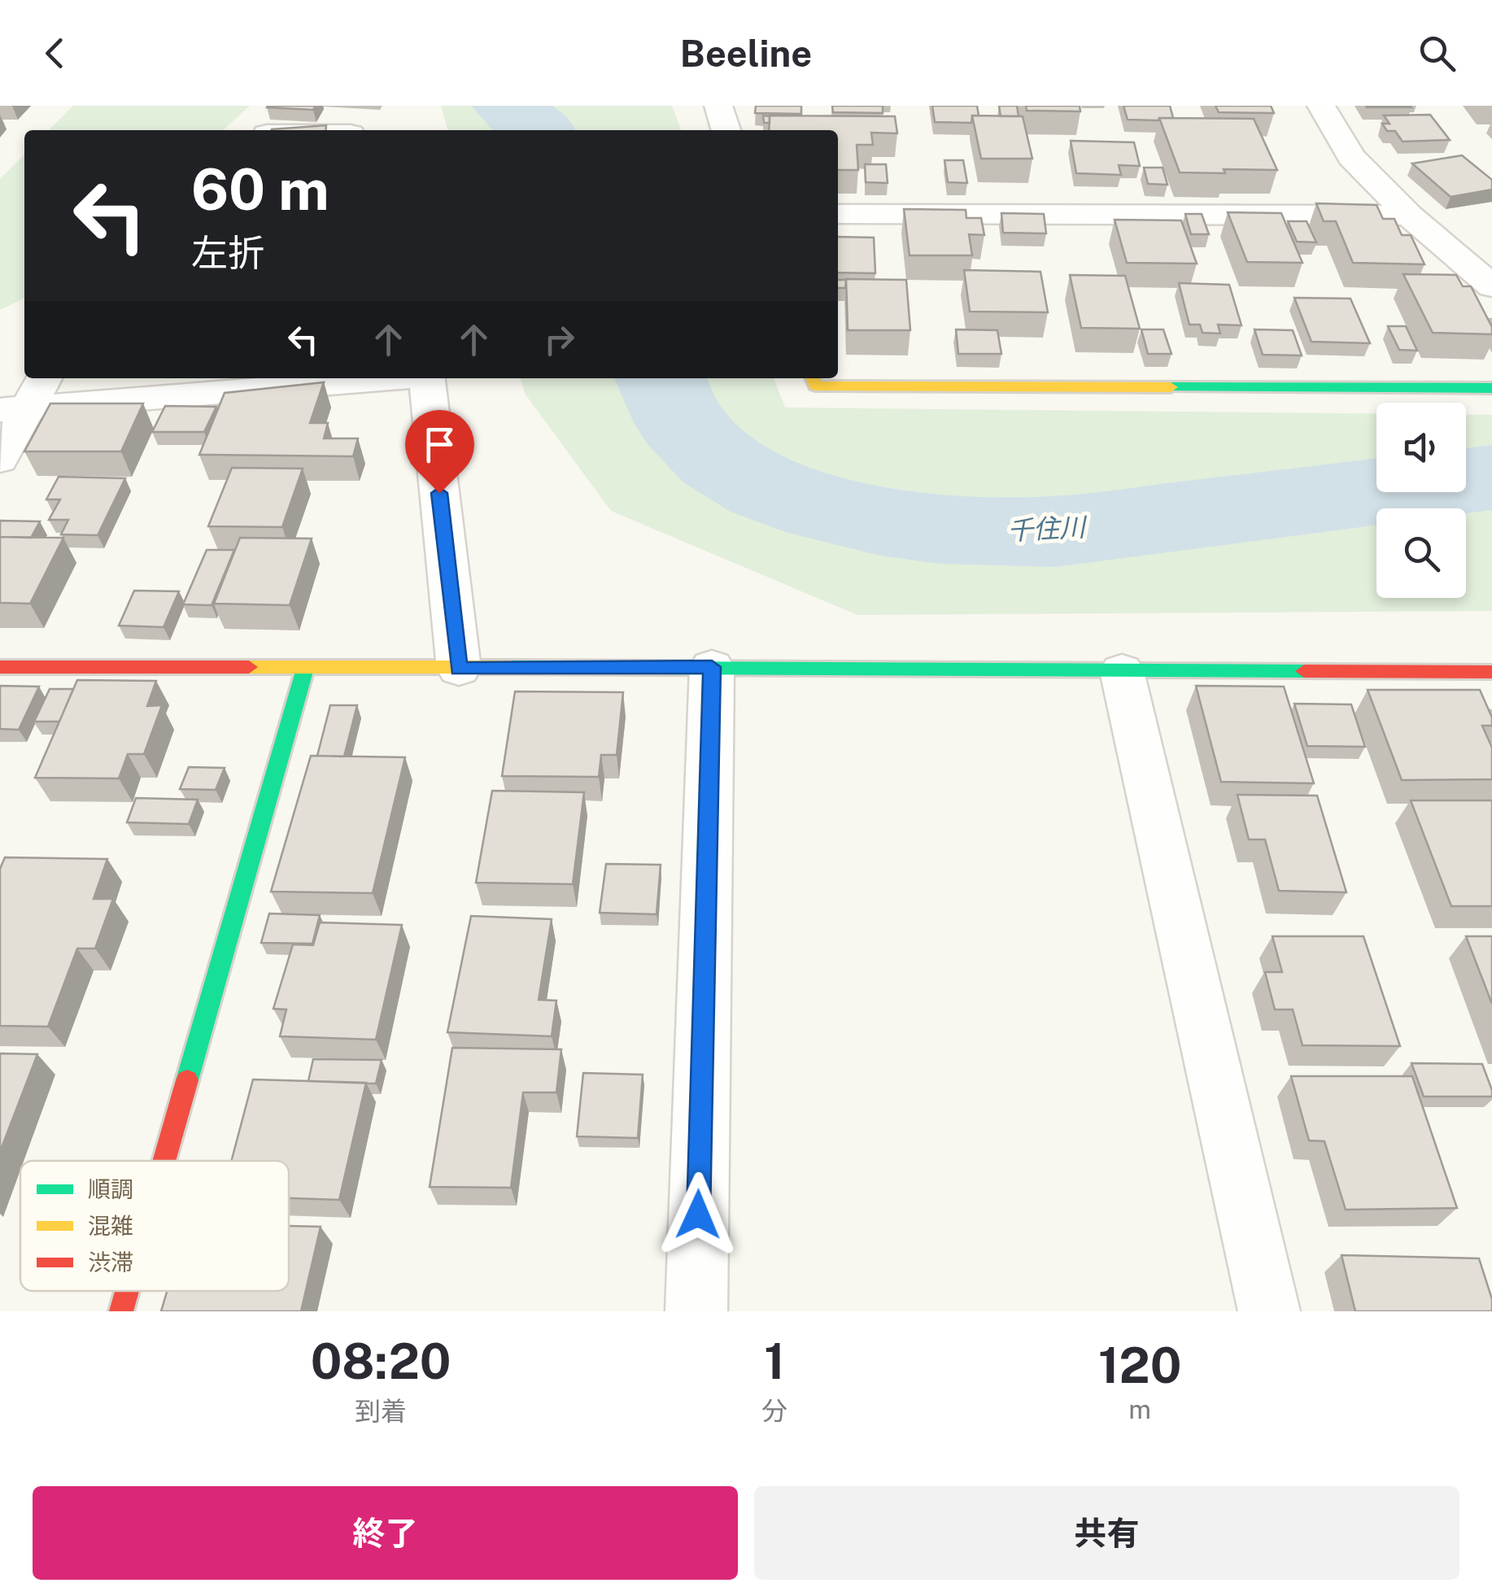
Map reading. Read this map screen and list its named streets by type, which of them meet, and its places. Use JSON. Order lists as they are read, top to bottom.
{
  "water": ["千住川"],
  "legend": ["順調", "混雑", "渋滞"],
  "page": {
    "header": "Beeline",
    "turn": ["60 m", "左折"],
    "eta": [
      "08:20",
      "到着",
      "1",
      "分",
      "120",
      "m"
    ],
    "buttons": ["終了", "共有"]
  }
}
